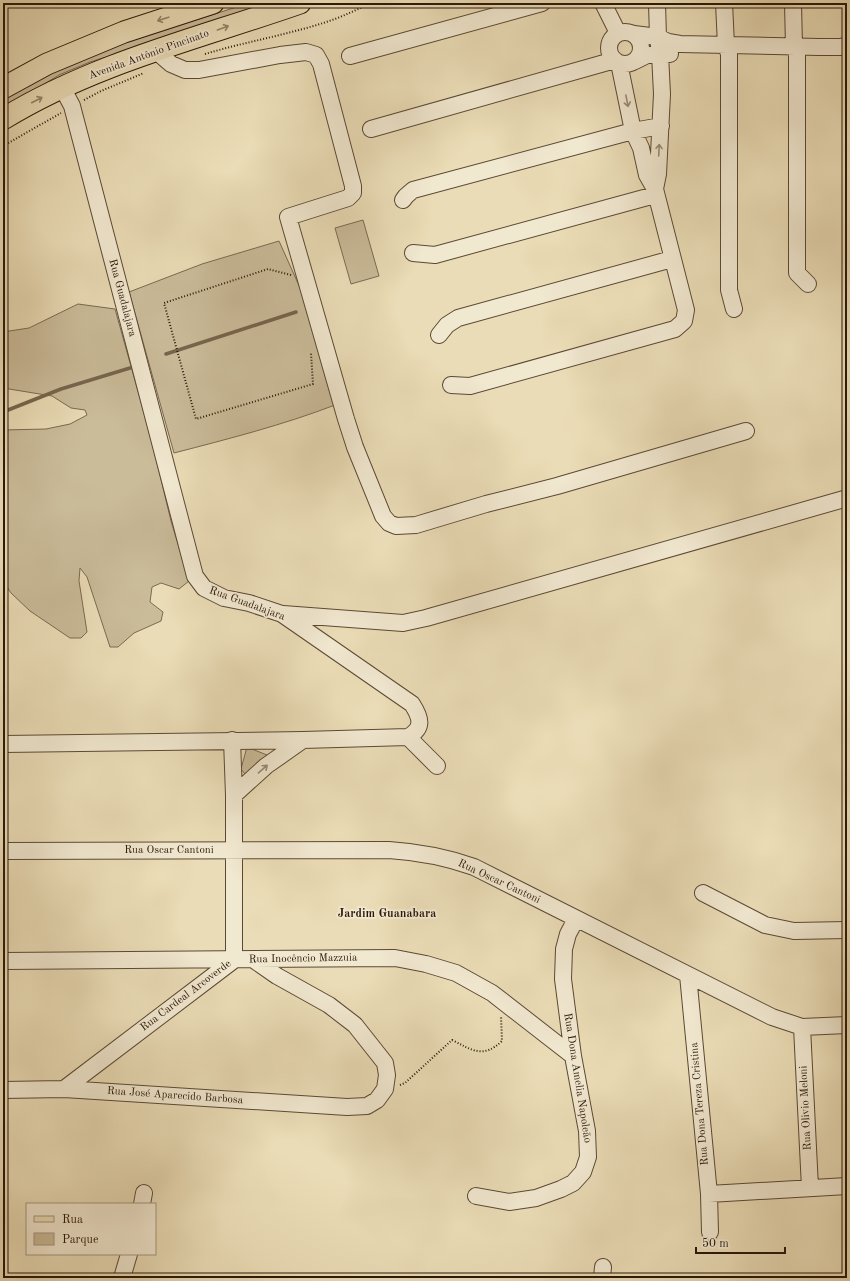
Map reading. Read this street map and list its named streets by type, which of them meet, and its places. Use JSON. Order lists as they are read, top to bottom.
{
  "streets": {
    "main road": ["Avenida Antônio Pincinato"],
    "street": [
      "Rua Guadalajara",
      "Rua Oscar Cantoni",
      "Rua Inocêncio Mazzuia",
      "Rua Cardeal Arcoverde",
      "Rua Dona Amelia Napoleão",
      "Rua José Aparecido Barbosa",
      "Rua Dona Tereza Cristina",
      "Rua Olivio Meloni"
    ]
  },
  "crossings": [
    ["Avenida Antônio Pincinato", "Rua Guadalajara"],
    ["Rua Oscar Cantoni", "Rua Cardeal Arcoverde"],
    ["Rua Oscar Cantoni", "Rua Dona Amelia Napoleão"],
    ["Rua Oscar Cantoni", "Rua Dona Tereza Cristina"],
    ["Rua Oscar Cantoni", "Rua Olivio Meloni"],
    ["Rua Inocêncio Mazzuia", "Rua Cardeal Arcoverde"],
    ["Rua Inocêncio Mazzuia", "Rua Dona Amelia Napoleão"],
    ["Rua Cardeal Arcoverde", "Rua José Aparecido Barbosa"]
  ],
  "districts": ["Jardim Guanabara"],
  "legend": ["Rua", "Parque"],
  "scale_bar": "50 m"
}
